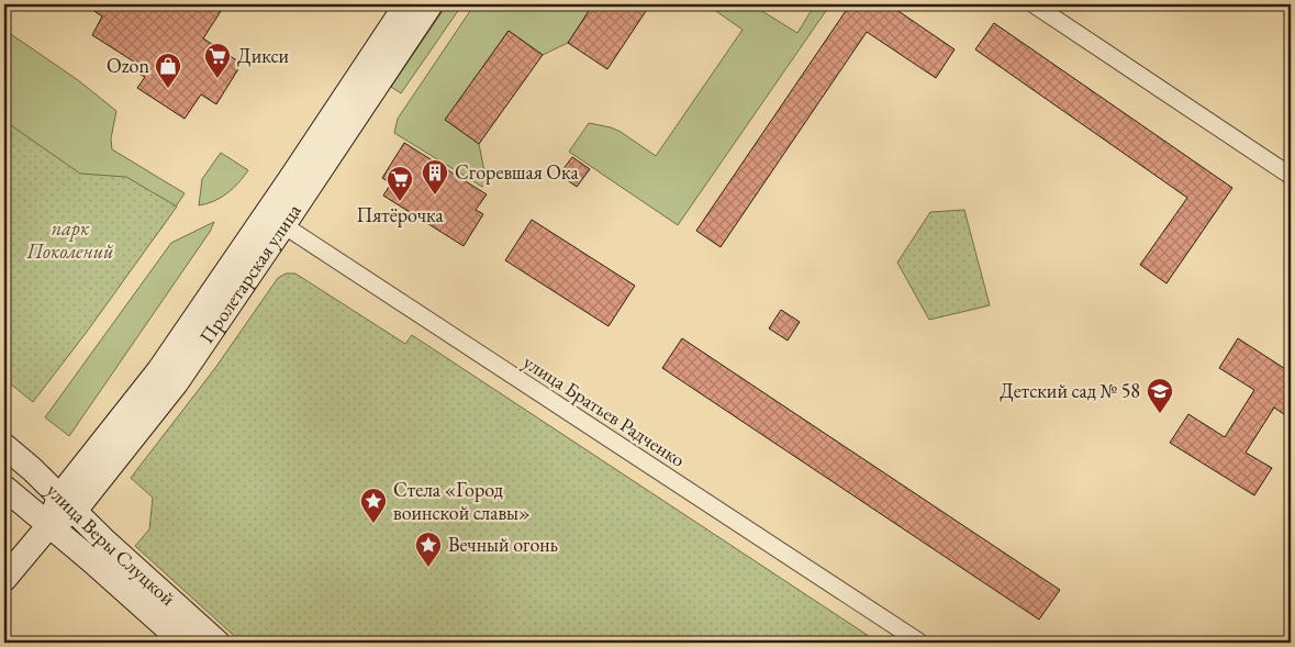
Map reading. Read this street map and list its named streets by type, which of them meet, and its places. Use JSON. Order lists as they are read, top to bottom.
{
  "streets": {
    "main road": ["Пролетарская улица", "улица Веры Слуцкой"],
    "street": ["улица Братьев Радченко"]
  },
  "crossings": [
    ["Пролетарская улица", "улица Братьев Радченко"],
    ["Пролетарская улица", "улица Веры Слуцкой"]
  ],
  "parks": ["парк Поколений"],
  "places": {
    "supermarket": ["Дикси", "Пятёрочка"],
    "shop": ["Ozon"],
    "building": ["Сгоревшая Ока"],
    "school or university": ["Детский сад № 58"],
    "place": ["Стела «Город воинской славы»", "Вечный огонь"]
  }
}
